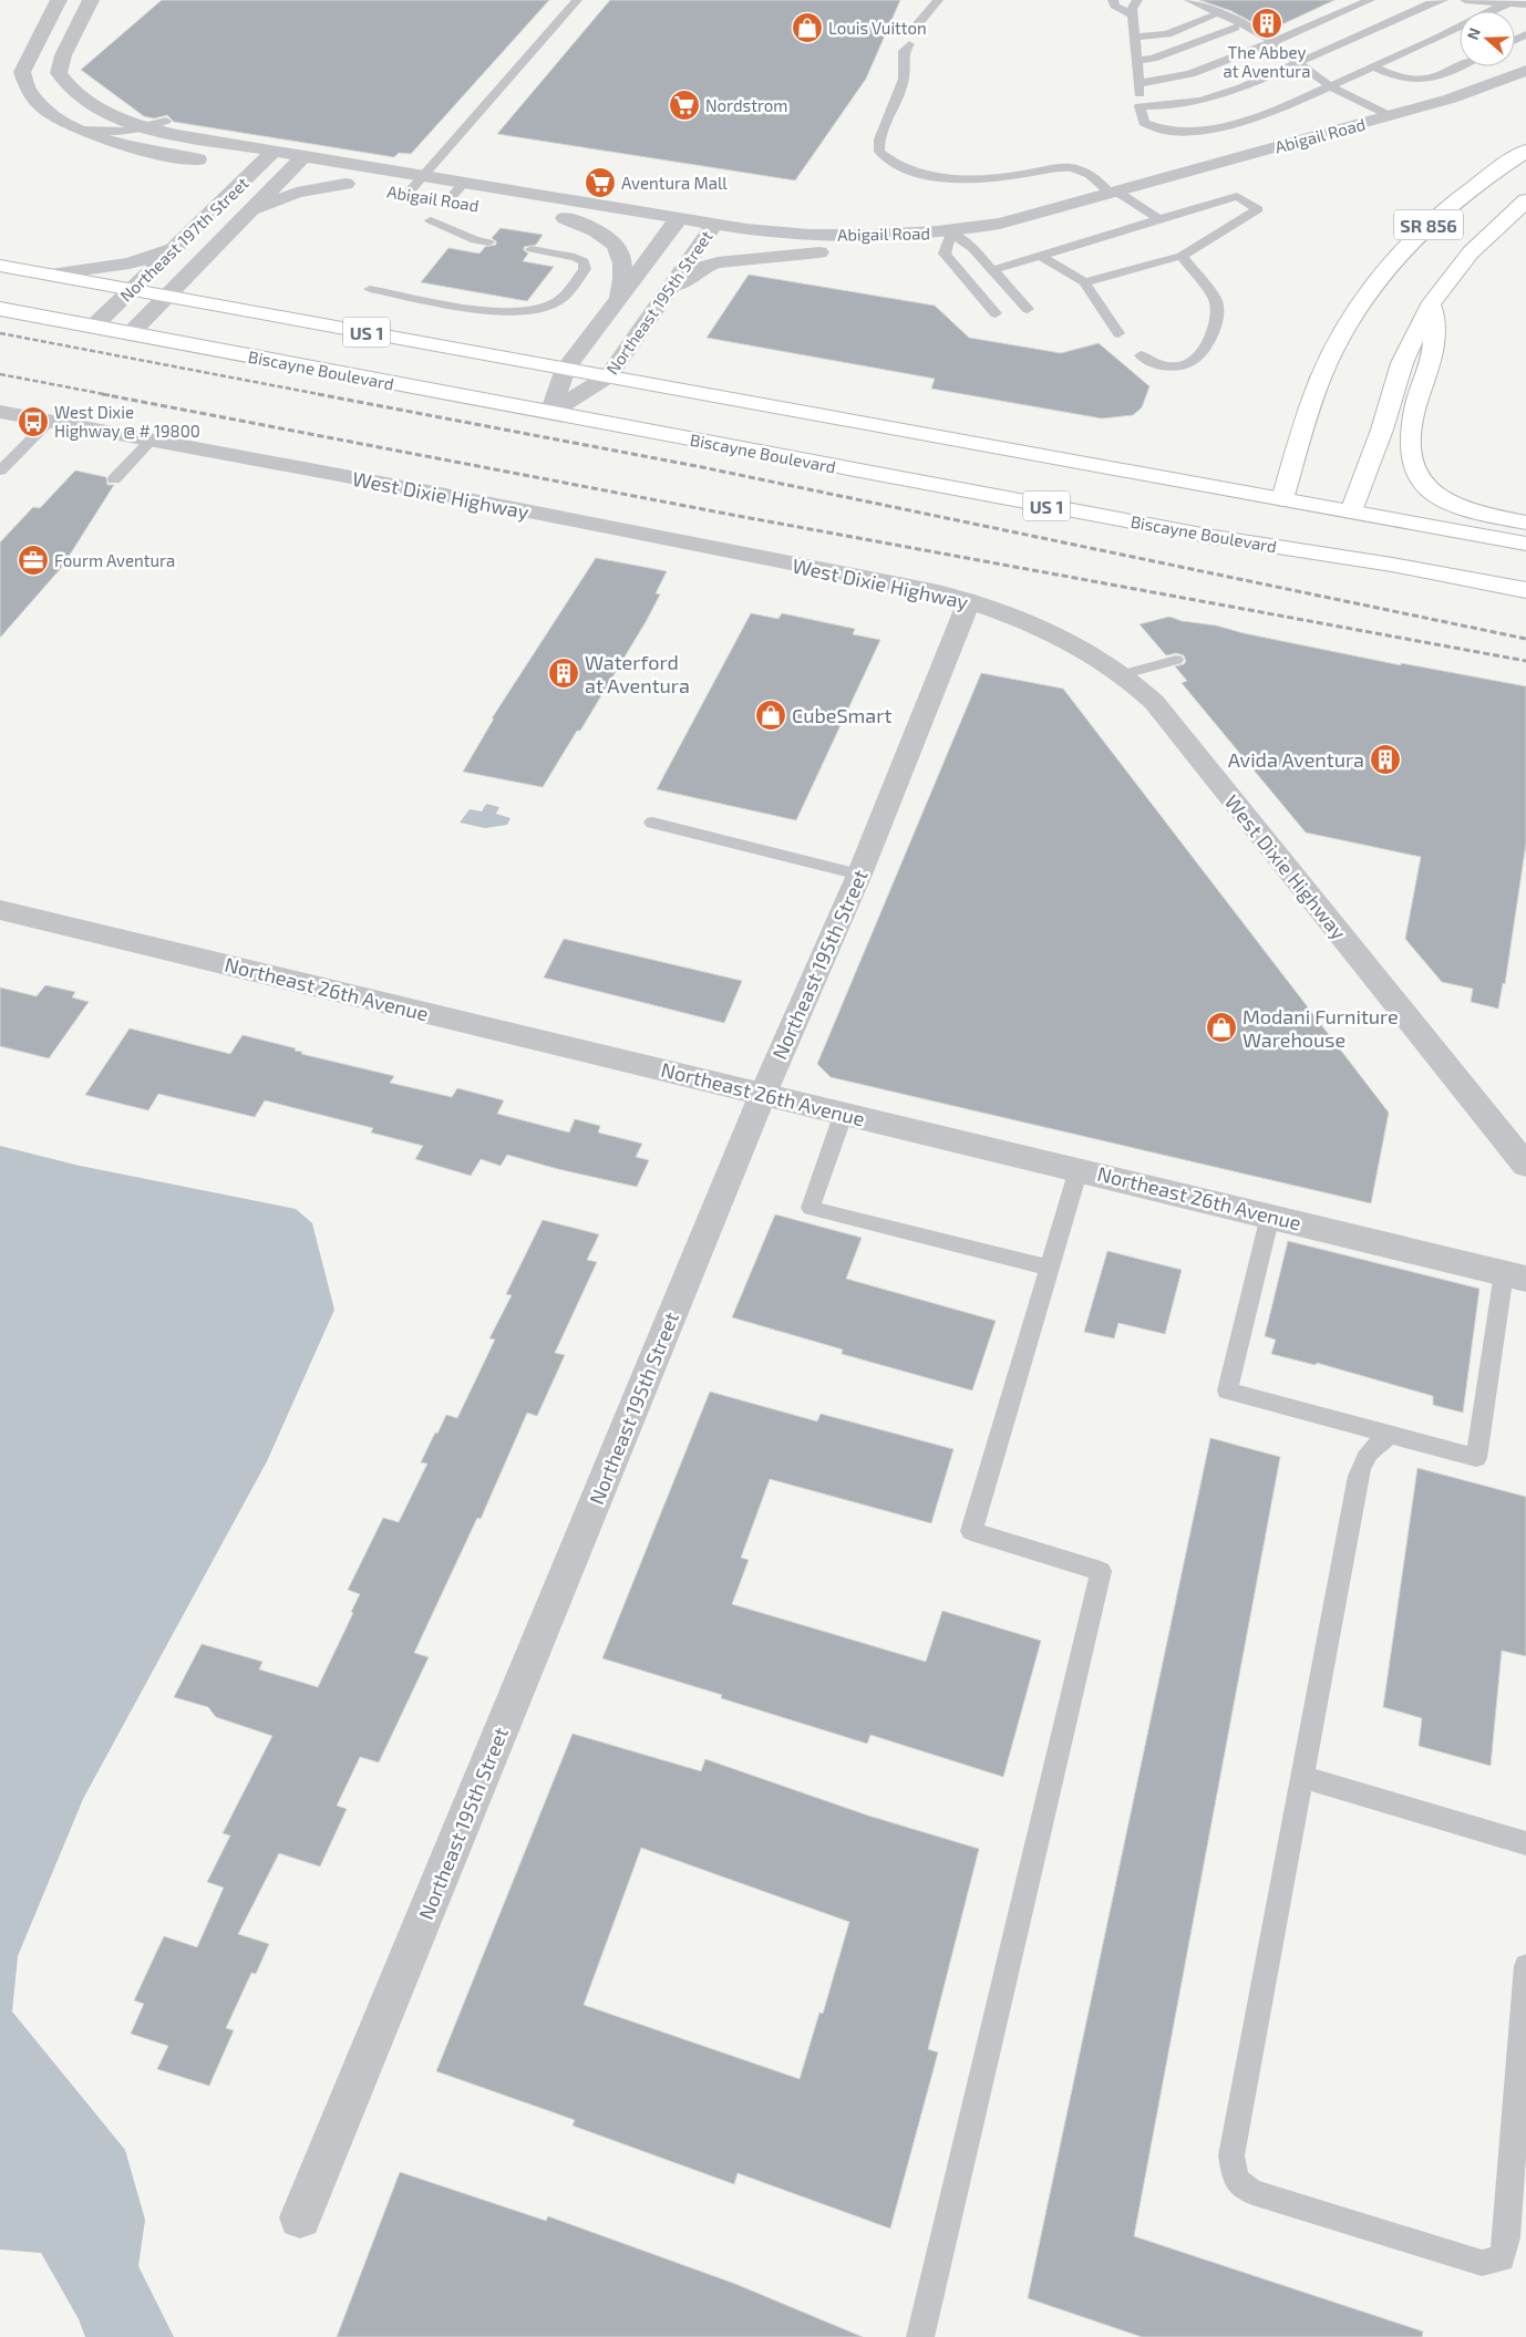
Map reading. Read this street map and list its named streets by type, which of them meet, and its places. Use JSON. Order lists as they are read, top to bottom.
{
  "streets": {
    "main road": ["SR 856", "US 1", "Biscayne Boulevard"],
    "street": [
      "Abigail Road",
      "Northeast 197th Street",
      "Northeast 195th Street",
      "West Dixie Highway",
      "Northeast 26th Avenue"
    ]
  },
  "crossings": [
    ["Abigail Road", "Northeast 197th Street"],
    ["Abigail Road", "Northeast 195th Street"],
    ["SR 856", "Biscayne Boulevard"],
    ["Northeast 197th Street", "Biscayne Boulevard"],
    ["Northeast 195th Street", "Biscayne Boulevard"],
    ["Northeast 195th Street", "West Dixie Highway"],
    ["Northeast 195th Street", "Northeast 26th Avenue"]
  ],
  "places": {
    "building": ["The Abbey at Aventura", "Waterford at Aventura", "Avida Aventura"],
    "shop": ["Louis Vuitton", "CubeSmart", "Modani Furniture Warehouse"],
    "supermarket": ["Nordstrom", "Aventura Mall"],
    "bus stop": ["West Dixie Highway @ # 19800"],
    "office": ["Fourm Aventura"]
  },
  "north": "left"
}
